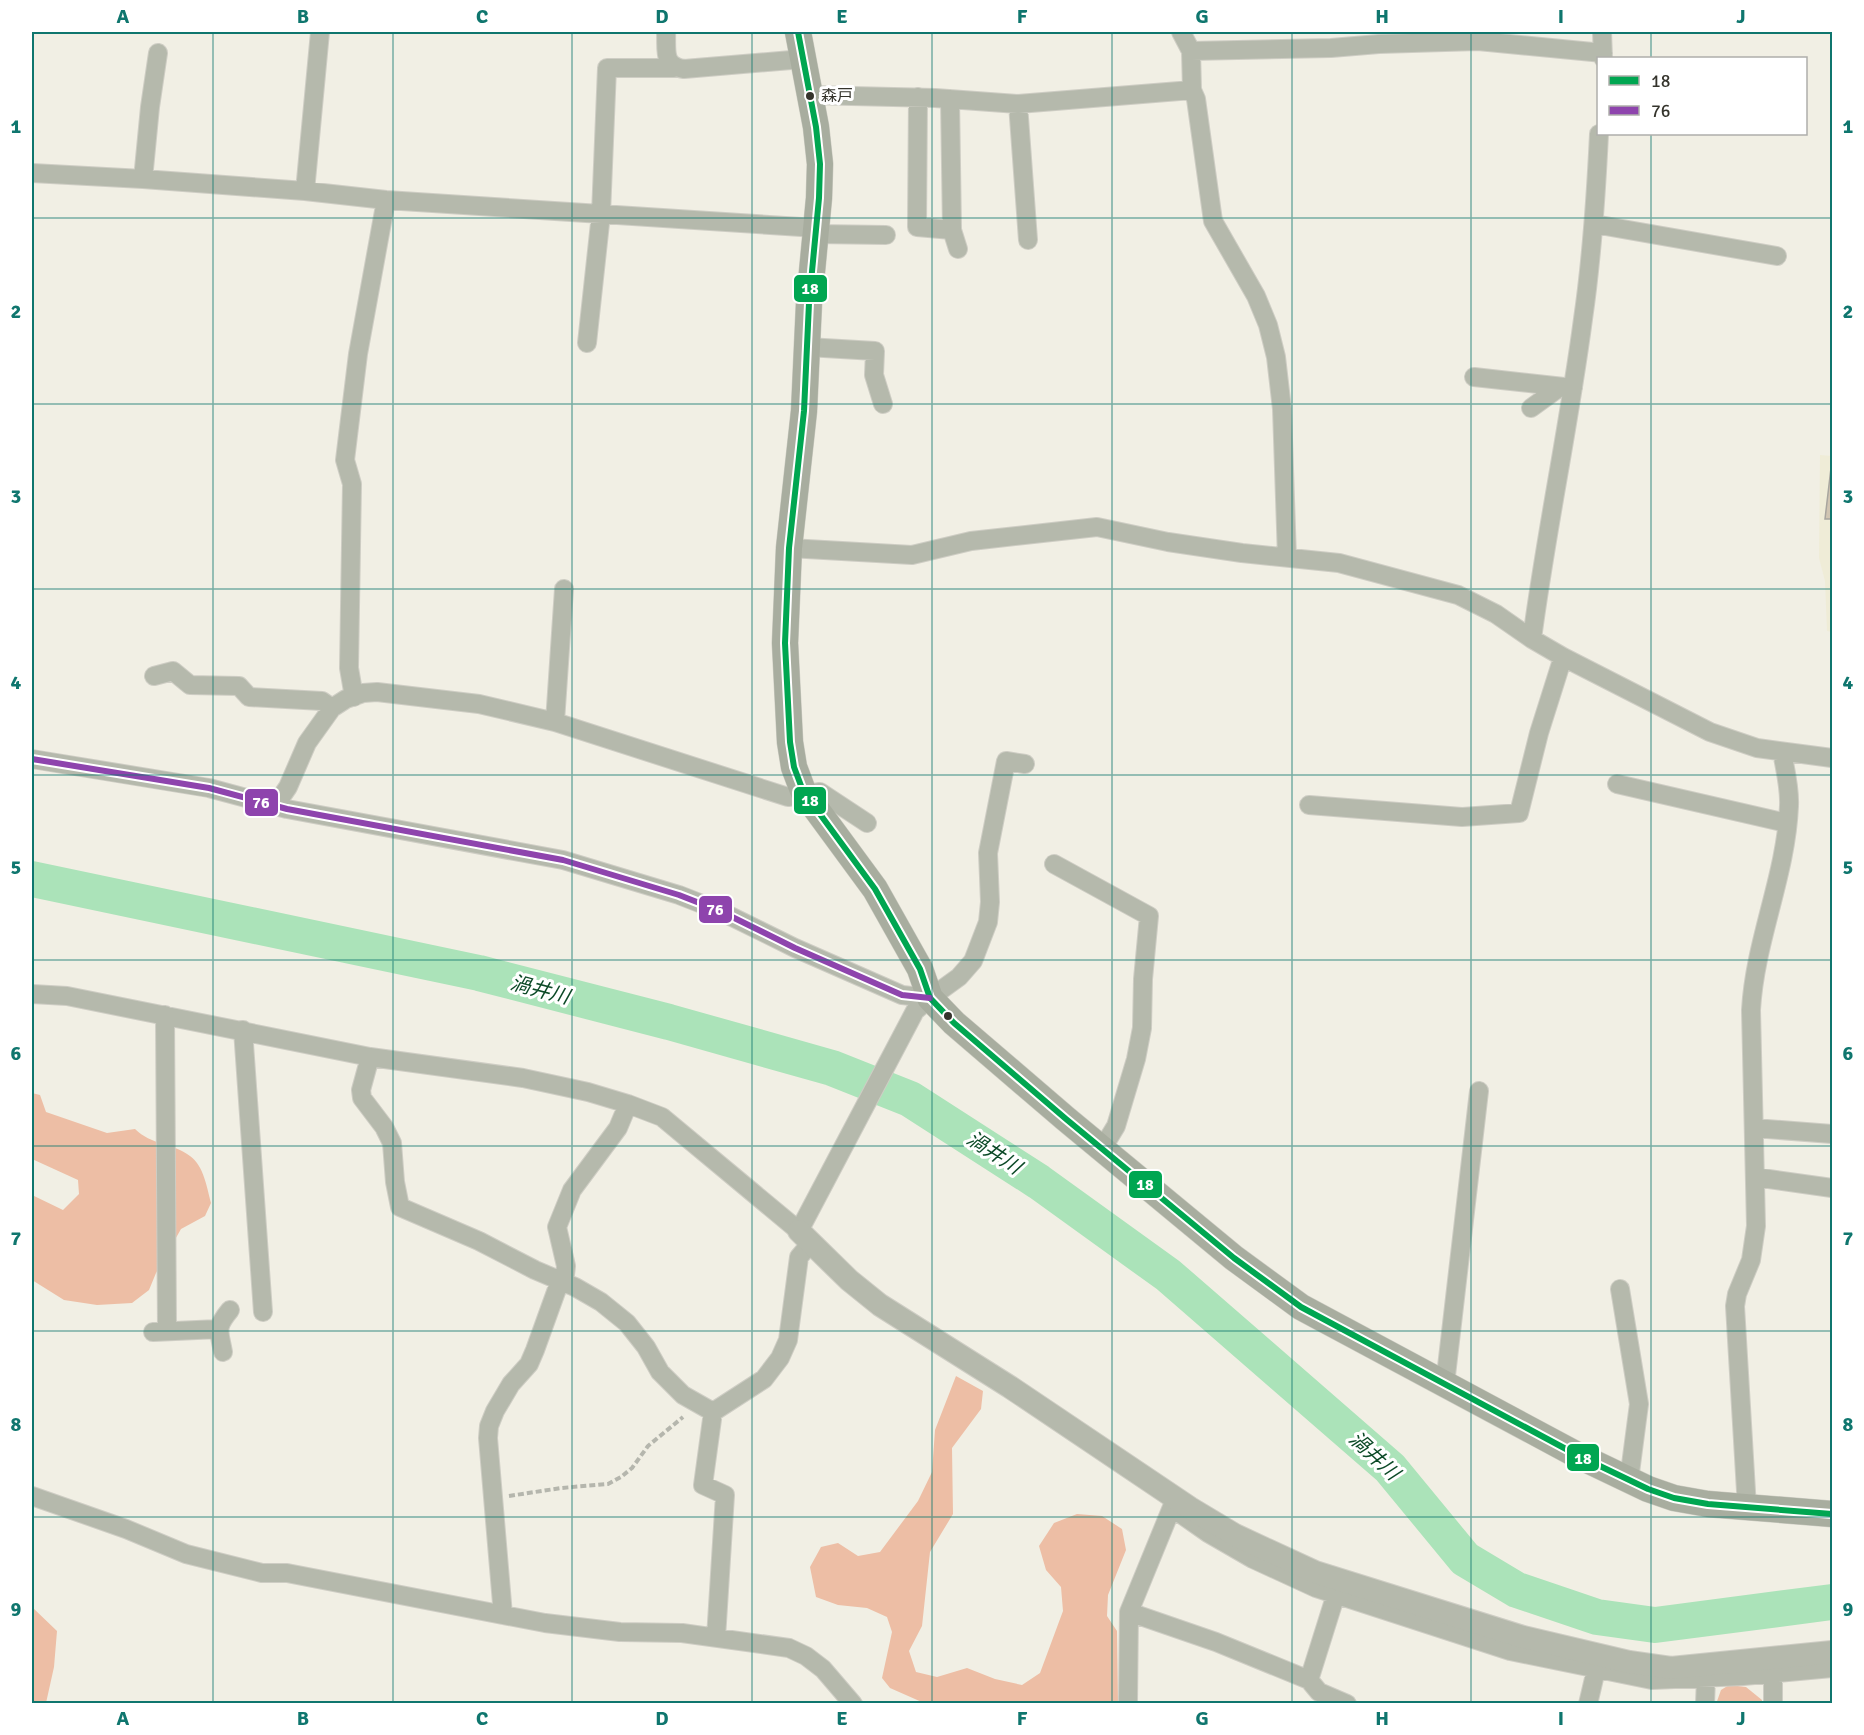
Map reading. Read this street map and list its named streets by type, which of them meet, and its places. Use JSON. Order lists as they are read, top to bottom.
{
  "water": ["渦井川"],
  "places": ["森戸"],
  "lines": ["transit line 18", "transit line 76"],
  "legend": ["18", "76"],
  "grid": {
    "columns": [
      "A",
      "B",
      "C",
      "D",
      "E",
      "F",
      "G",
      "H",
      "I",
      "J"
    ],
    "rows": [
      "1",
      "2",
      "3",
      "4",
      "5",
      "6",
      "7",
      "8",
      "9"
    ]
  }
}
